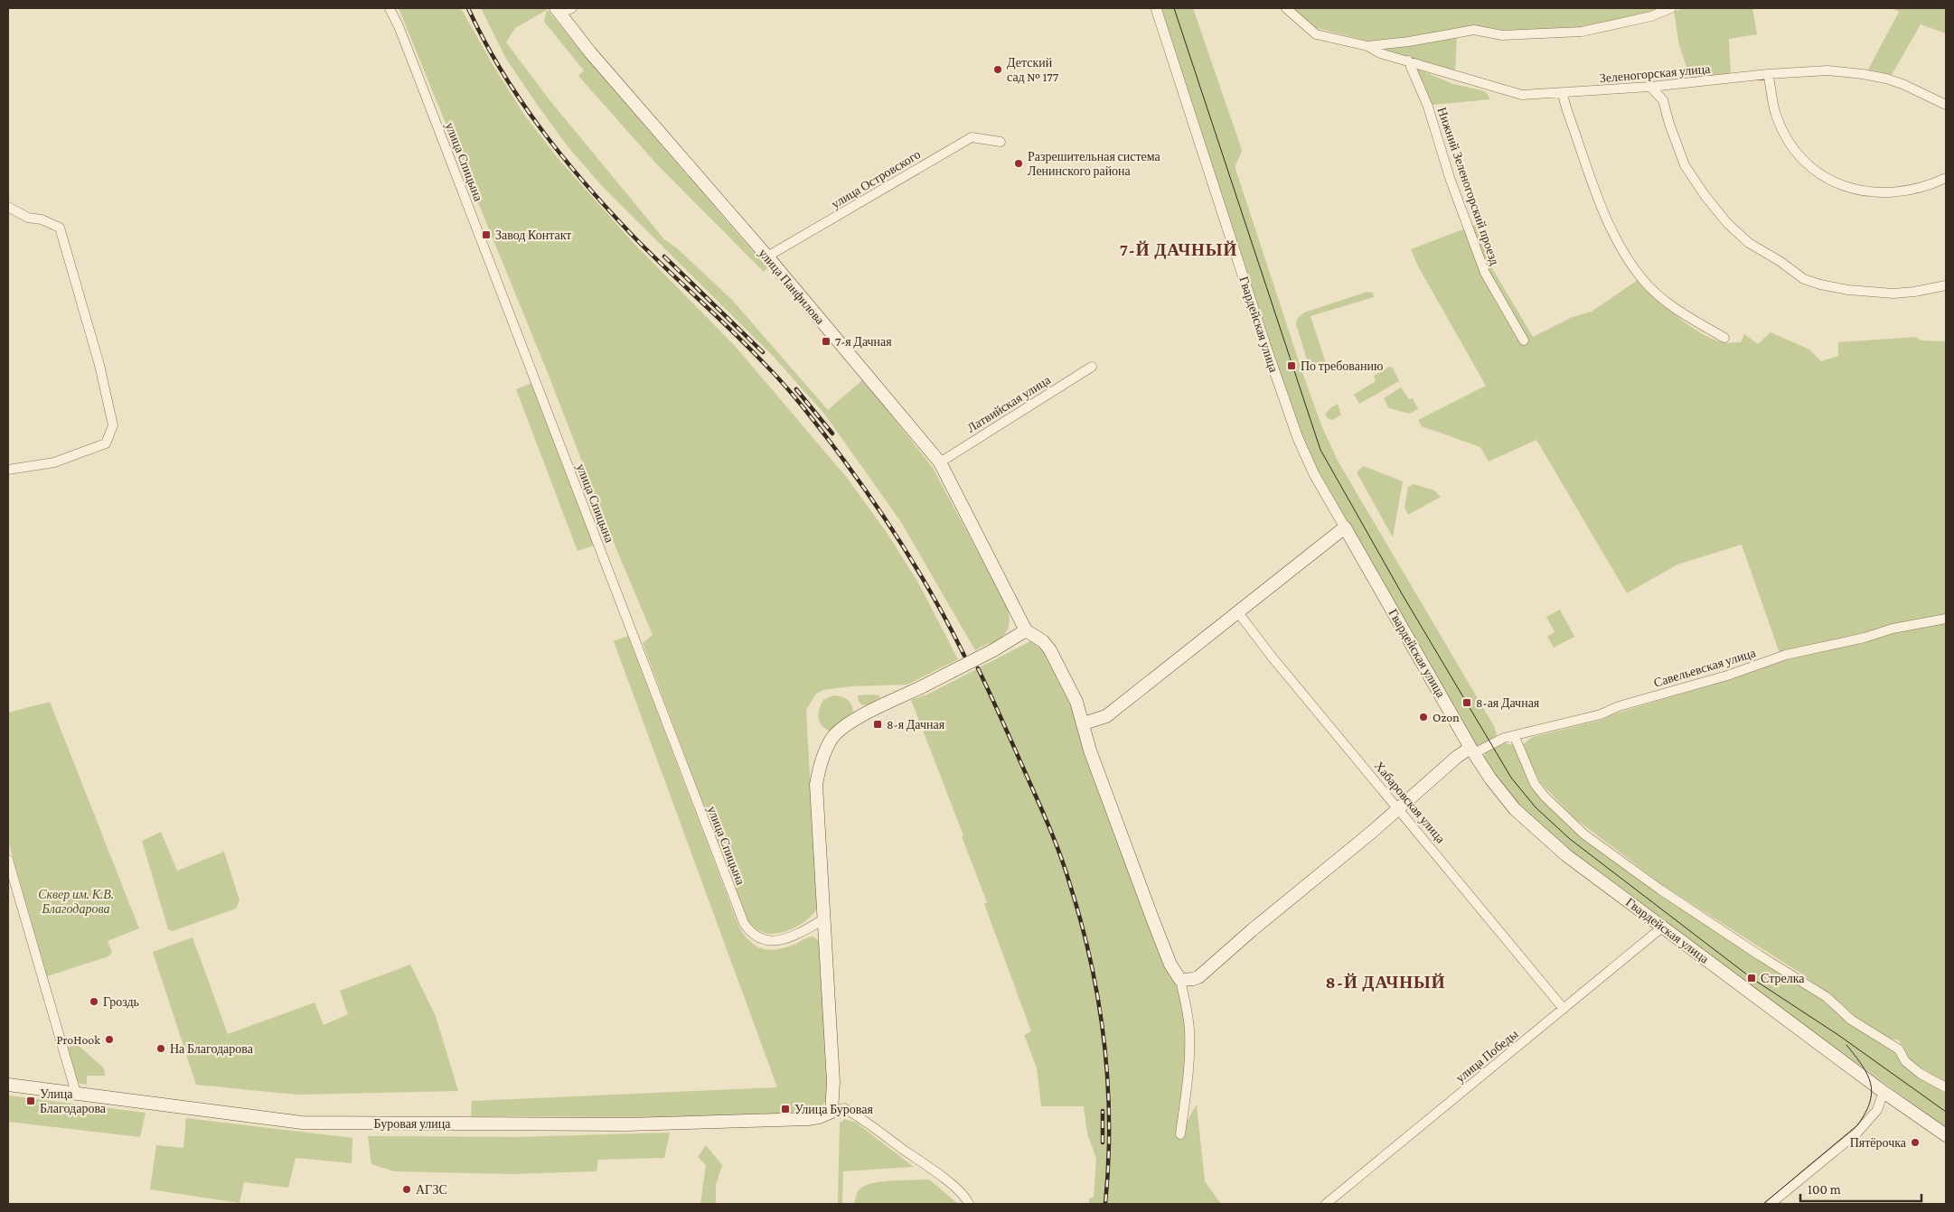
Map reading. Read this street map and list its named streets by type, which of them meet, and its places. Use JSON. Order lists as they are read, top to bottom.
{
  "streets": {
    "main road": ["улица Панфилова", "Гвардейская улица", "Буровая улица"],
    "street": [
      "Зеленогорская улица",
      "улица Спицына",
      "улица Островского",
      "Нижний Зеленогорский проезд",
      "Латвийская улица",
      "Савельевская улица",
      "Хабаровская улица",
      "улица Победы"
    ]
  },
  "crossings": [
    ["Зеленогорская улица", "Нижний Зеленогорский проезд"],
    ["улица Островского", "улица Панфилова"],
    ["улица Панфилова", "Латвийская улица"],
    ["Гвардейская улица", "Савельевская улица"],
    ["Гвардейская улица", "улица Победы"],
    ["Хабаровская улица", "улица Победы"]
  ],
  "districts": ["7-Й ДАЧНЫЙ", "8-Й ДАЧНЫЙ"],
  "parks": ["Сквер им. К.В. Благодарова"],
  "places": {
    "other": [
      "Детский сад № 177",
      "Разрешительная система Ленинского района",
      "Ozon",
      "Гроздь",
      "ProHook",
      "На Благодарова",
      "Пятёрочка",
      "АГЗС"
    ],
    "transit": [
      "Завод Контакт",
      "7-я Дачная",
      "По требованию",
      "8-ая Дачная",
      "8-я Дачная",
      "Стрелка",
      "Улица Благодарова",
      "Улица Буровая"
    ]
  },
  "scale_bar": "100 m"
}
